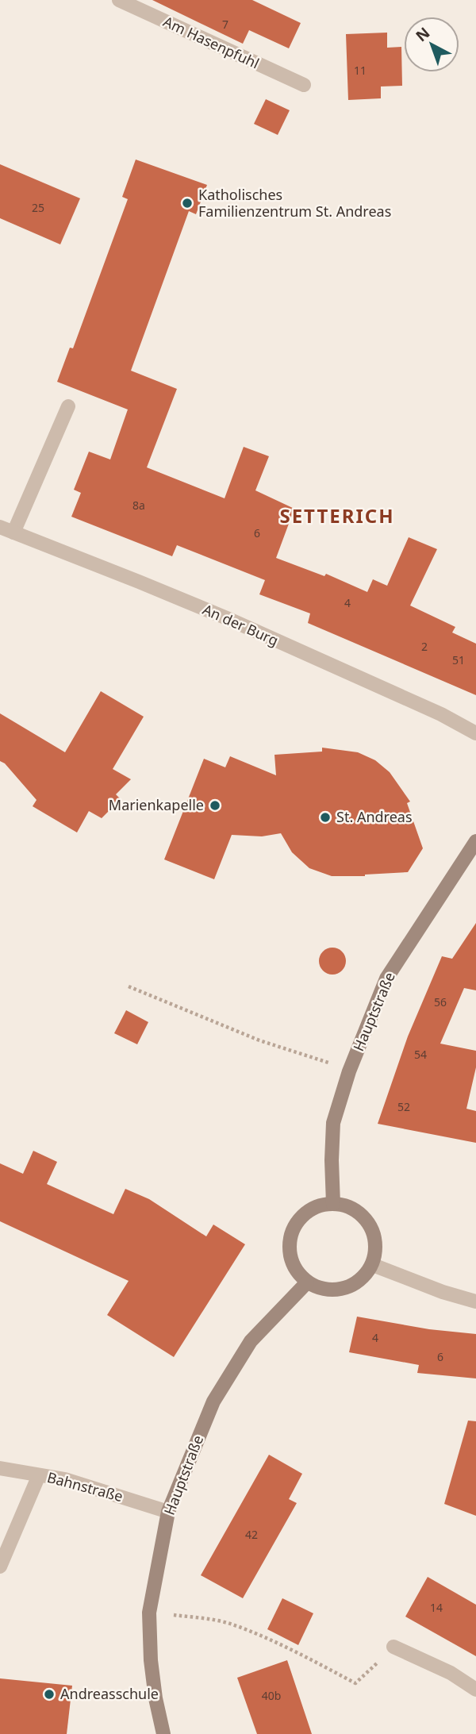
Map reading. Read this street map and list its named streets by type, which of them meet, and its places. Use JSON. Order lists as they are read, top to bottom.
{
  "streets": {
    "main road": ["Hauptstraße"],
    "street": ["Am Hasenpfuhl", "An der Burg", "Bahnstraße"]
  },
  "crossings": [
    ["Hauptstraße", "Bahnstraße"]
  ],
  "districts": ["SETTERICH"],
  "places": [
    "Katholisches Familienzentrum St. Andreas",
    "Marienkapelle",
    "St. Andreas",
    "Andreasschule"
  ],
  "house_numbers": [
    "7",
    "11",
    "25",
    "8a",
    "6",
    "4",
    "2",
    "51",
    "56",
    "54",
    "52",
    "4",
    "6",
    "42",
    "14",
    "40b"
  ],
  "north": "top left"
}
